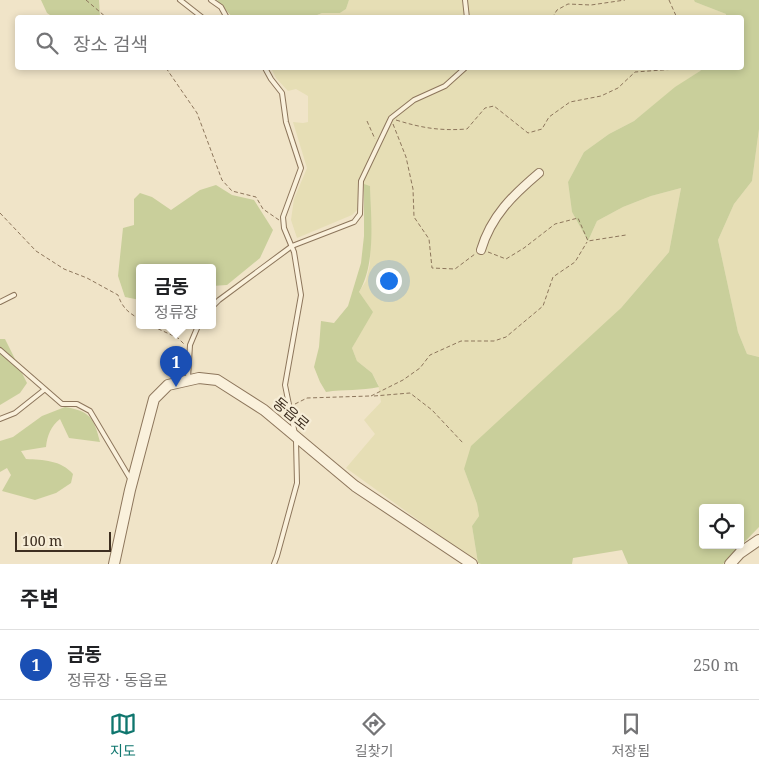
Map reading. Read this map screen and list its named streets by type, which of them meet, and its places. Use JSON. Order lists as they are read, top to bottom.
{
  "streets": {
    "street": ["동읍로"]
  },
  "scale_bar": "100 m",
  "page": {
    "search": "장소 검색",
    "popup": ["금동", "정류장"],
    "pins": "1",
    "scale": "100 m",
    "heading": "주변",
    "list": [
      {
        "mark": "1",
        "name": "금동",
        "note": "정류장 · 동읍로",
        "value": "250 m"
      }
    ],
    "nav": ["지도", "길찾기", "저장됨"]
  }
}
